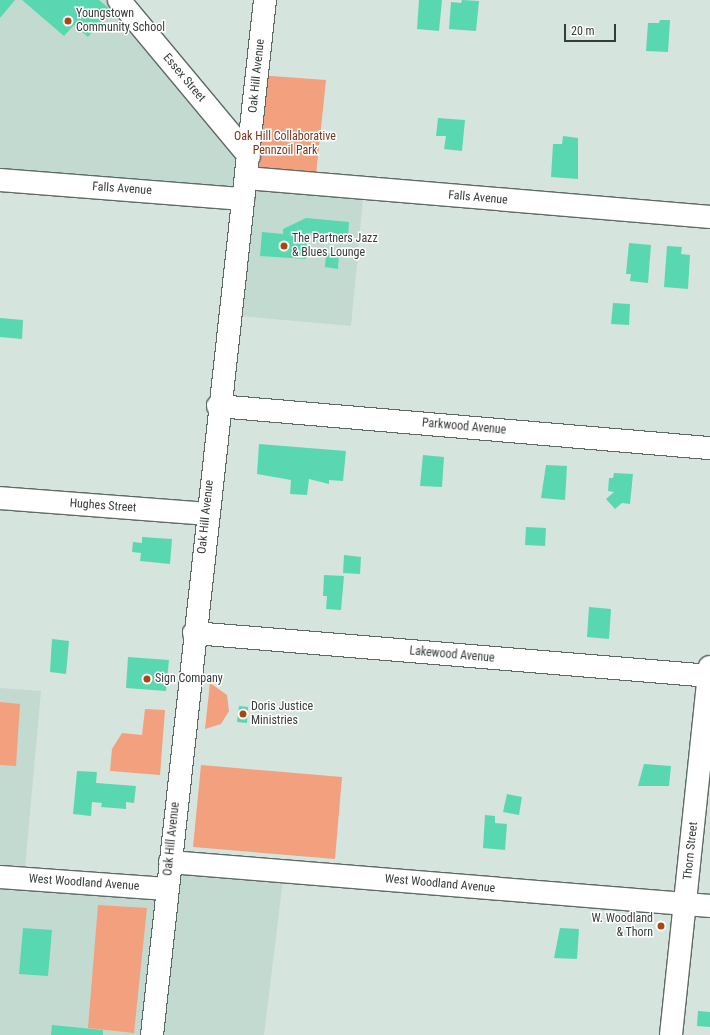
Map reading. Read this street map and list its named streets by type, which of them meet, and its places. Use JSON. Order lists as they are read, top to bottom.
{
  "streets": {
    "street": [
      "Oak Hill Avenue",
      "Essex Street",
      "Falls Avenue",
      "Parkwood Avenue",
      "Hughes Street",
      "Lakewood Avenue",
      "Thorn Street",
      "West Woodland Avenue"
    ]
  },
  "crossings": [
    ["Oak Hill Avenue", "Essex Street"],
    ["Oak Hill Avenue", "Falls Avenue"],
    ["Oak Hill Avenue", "Parkwood Avenue"],
    ["Oak Hill Avenue", "Hughes Street"],
    ["Oak Hill Avenue", "Lakewood Avenue"],
    ["Oak Hill Avenue", "West Woodland Avenue"],
    ["Lakewood Avenue", "Thorn Street"],
    ["Thorn Street", "West Woodland Avenue"]
  ],
  "parks": ["Oak Hill Collaborative Pennzoil Park"],
  "places": [
    "Youngstown Community School",
    "The Partners Jazz & Blues Lounge",
    "Sign Company",
    "Doris Justice Ministries",
    "W. Woodland & Thorn"
  ],
  "scale_bar": "20 m"
}
